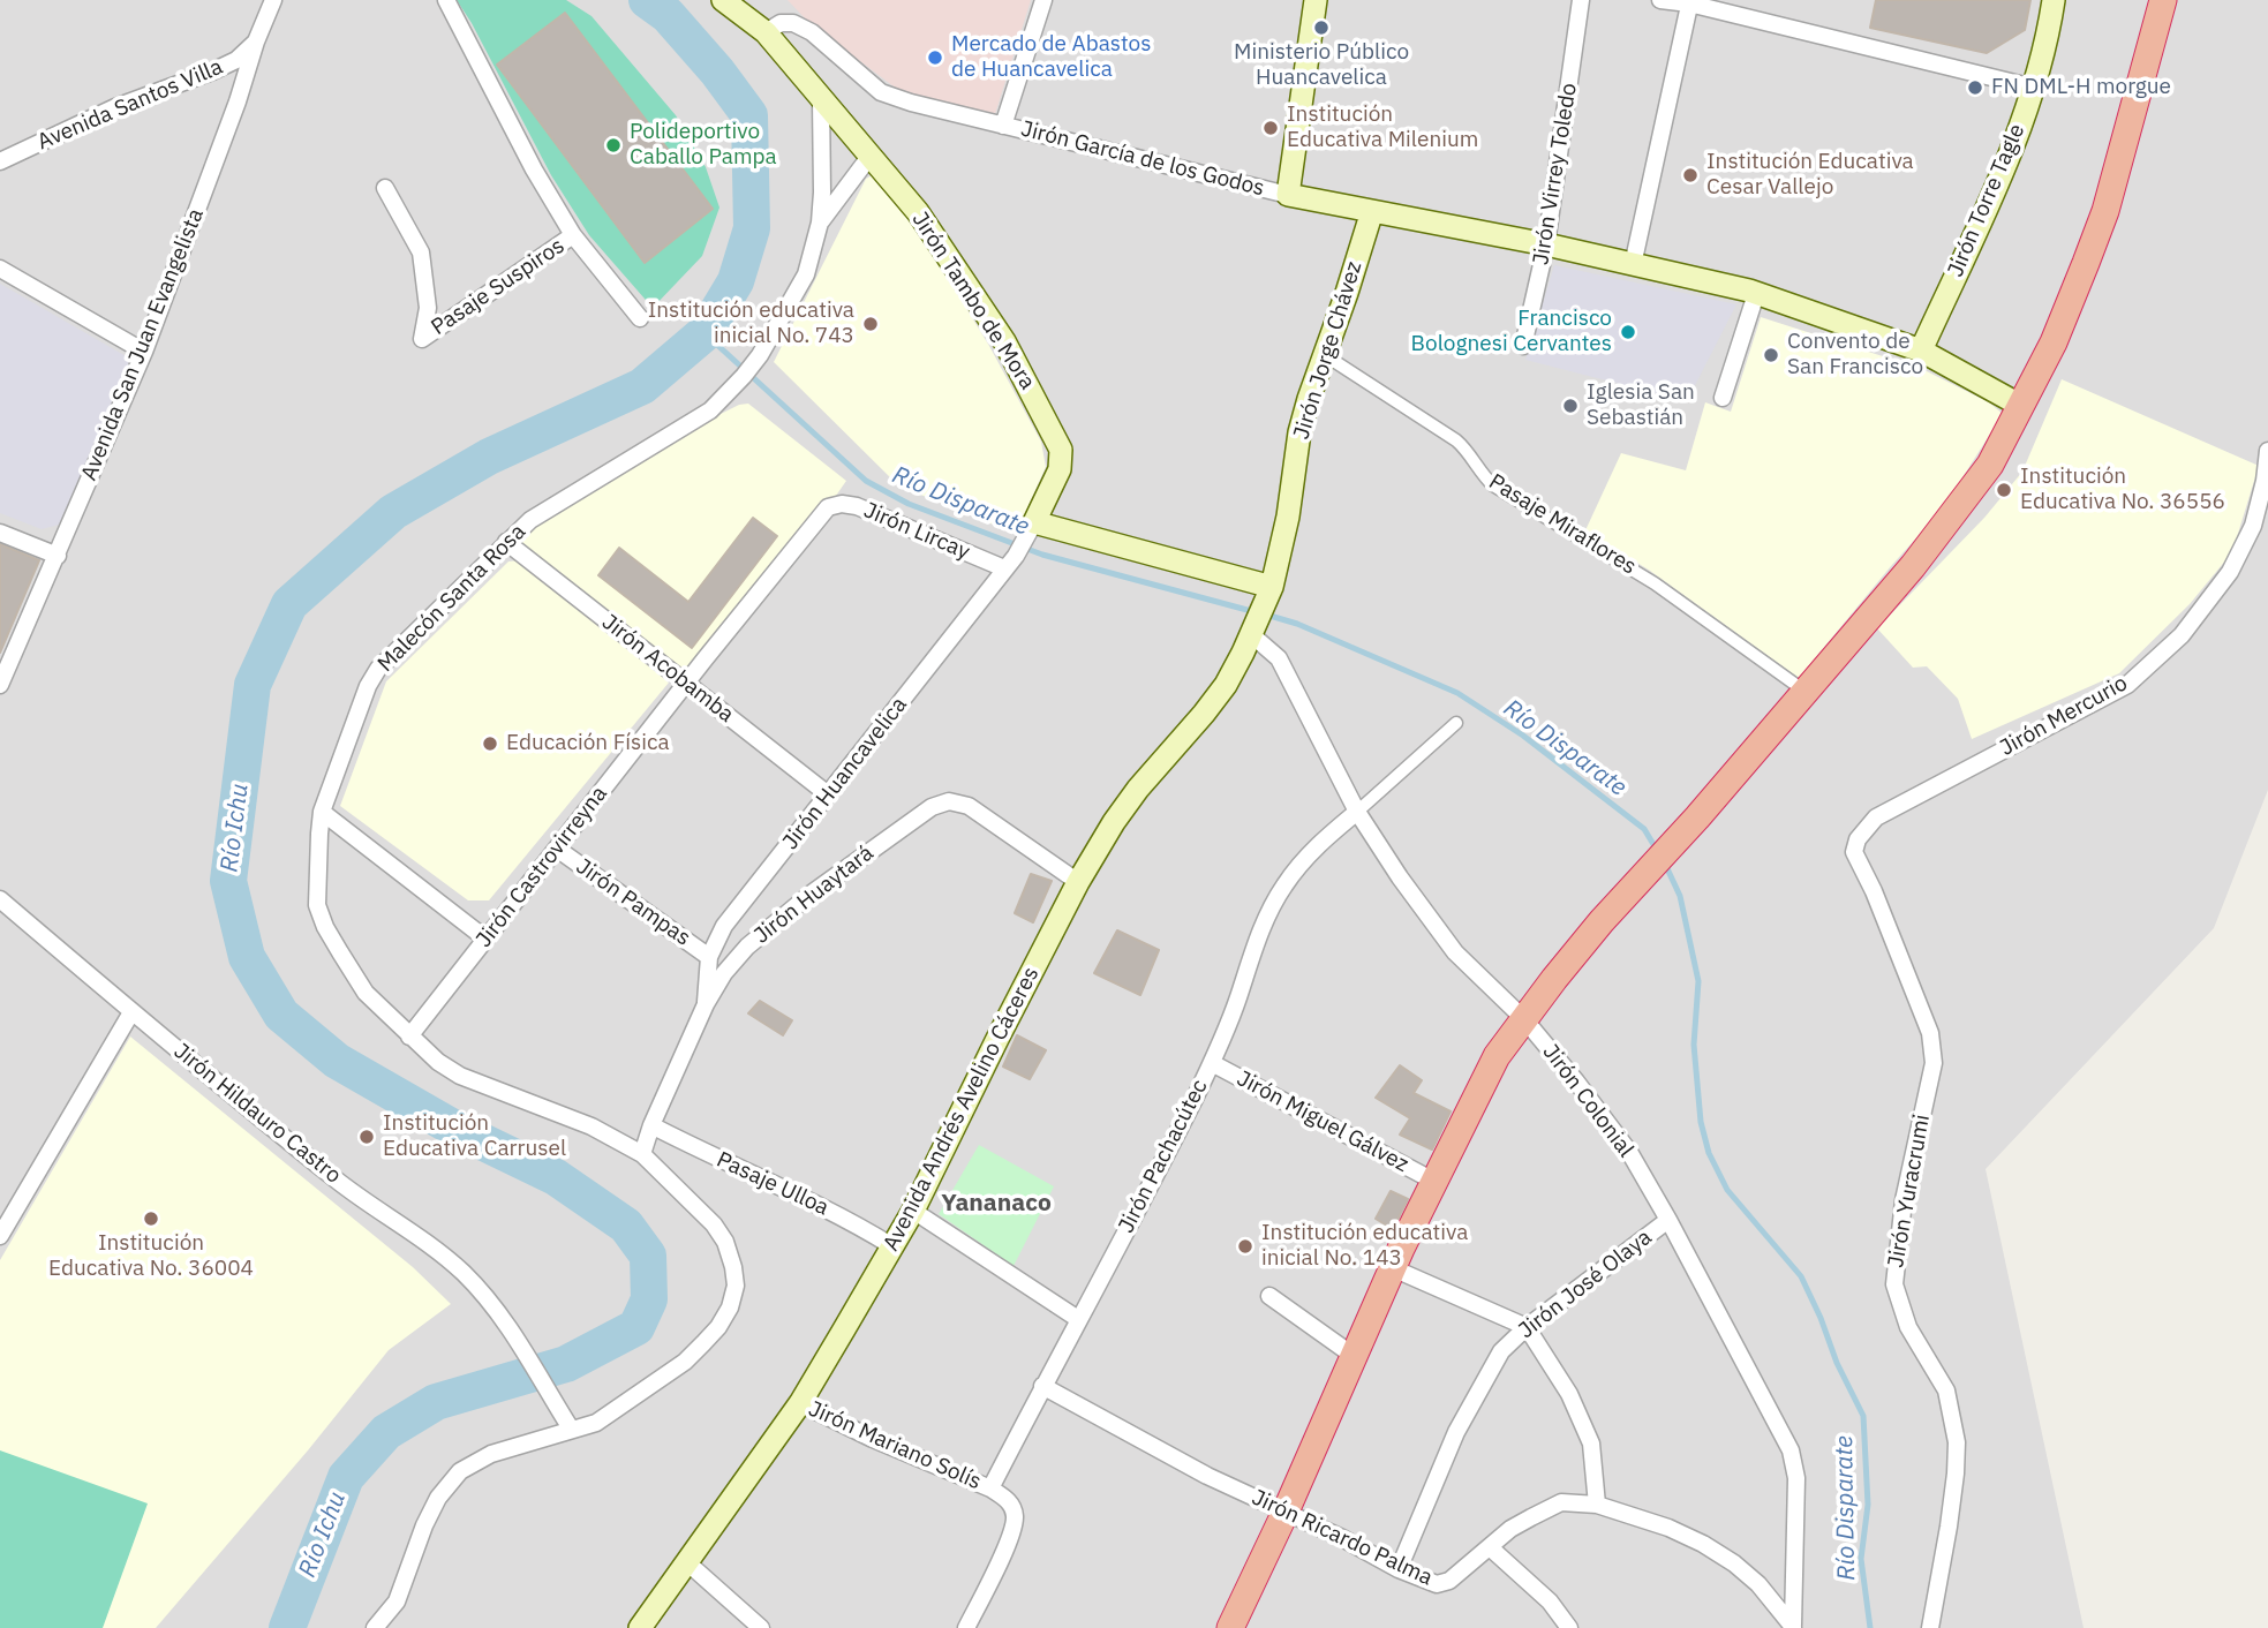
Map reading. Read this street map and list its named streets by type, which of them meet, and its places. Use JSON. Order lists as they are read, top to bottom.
{
  "streets": {
    "main road": [
      "Jirón García de los Godos",
      "Jirón Torre Tagle",
      "Jirón Tambo de Mora",
      "Jirón Jorge Chávez",
      "Avenida Andrés Avelino Cáceres"
    ],
    "street": [
      "Avenida Santos Villa",
      "Jirón Virrey Toledo",
      "Pasaje Suspiros",
      "Avenida San Juan Evangelista",
      "Pasaje Miraflores",
      "Jirón Lircay",
      "Malecón Santa Rosa",
      "Jirón Acobamba",
      "Jirón Mercurio",
      "Jirón Huancavelica",
      "Jirón Castrovirreyna",
      "Jirón Huaytará",
      "Jirón Pampas",
      "Jirón Colonial",
      "Jirón Hildauro Castro",
      "Jirón Miguel Gálvez",
      "Jirón Pachacútec",
      "Pasaje Ulloa",
      "Jirón Yuracrumi",
      "Jirón José Olaya",
      "Jirón Mariano Solís",
      "Jirón Ricardo Palma"
    ]
  },
  "crossings": [
    ["Avenida Santos Villa", "Avenida San Juan Evangelista"],
    ["Jirón García de los Godos", "Jirón Virrey Toledo"],
    ["Jirón García de los Godos", "Jirón Torre Tagle"],
    ["Jirón García de los Godos", "Jirón Jorge Chávez"],
    ["Jirón Tambo de Mora", "Jirón Huancavelica"],
    ["Jirón Jorge Chávez", "Pasaje Miraflores"],
    ["Jirón Jorge Chávez", "Avenida Andrés Avelino Cáceres"],
    ["Jirón Lircay", "Jirón Huancavelica"],
    ["Jirón Lircay", "Jirón Castrovirreyna"],
    ["Malecón Santa Rosa", "Jirón Acobamba"],
    ["Malecón Santa Rosa", "Jirón Castrovirreyna"],
    ["Malecón Santa Rosa", "Jirón Huaytará"],
    ["Malecón Santa Rosa", "Jirón Hildauro Castro"],
    ["Jirón Acobamba", "Jirón Huancavelica"],
    ["Jirón Acobamba", "Jirón Castrovirreyna"],
    ["Jirón Mercurio", "Jirón Yuracrumi"],
    ["Jirón Huancavelica", "Jirón Huaytará"],
    ["Jirón Huancavelica", "Jirón Pampas"],
    ["Jirón Castrovirreyna", "Jirón Pampas"],
    ["Jirón Huaytará", "Avenida Andrés Avelino Cáceres"],
    ["Jirón Huaytará", "Pasaje Ulloa"],
    ["Jirón Colonial", "Avenida Andrés Avelino Cáceres"],
    ["Jirón Colonial", "Jirón Pachacútec"],
    ["Jirón Colonial", "Jirón José Olaya"],
    ["Jirón Colonial", "Jirón Ricardo Palma"],
    ["Avenida Andrés Avelino Cáceres", "Pasaje Ulloa"],
    ["Avenida Andrés Avelino Cáceres", "Jirón Mariano Solís"],
    ["Jirón Miguel Gálvez", "Jirón Pachacútec"],
    ["Jirón Pachacútec", "Jirón Mariano Solís"],
    ["Jirón Pachacútec", "Jirón Ricardo Palma"],
    ["Jirón José Olaya", "Jirón Ricardo Palma"]
  ],
  "districts": ["Yananaco"],
  "water": ["Río Disparate", "Río Ichu"],
  "places": [
    "Ministerio Público Huancavelica",
    "Mercado de Abastos de Huancavelica",
    "FN DML-H morgue",
    "Institución Educativa Milenium",
    "Polideportivo Caballo Pampa",
    "Institución Educativa Cesar Vallejo",
    "Institución educativa inicial No. 743",
    "Francisco Bolognesi Cervantes",
    "Convento de San Francisco",
    "Iglesia San Sebastián",
    "Institución Educativa No. 36556",
    "Educación Física",
    "Institución Educativa Carrusel",
    "Institución Educativa No. 36004",
    "Institución educativa inicial No. 143"
  ]
}
